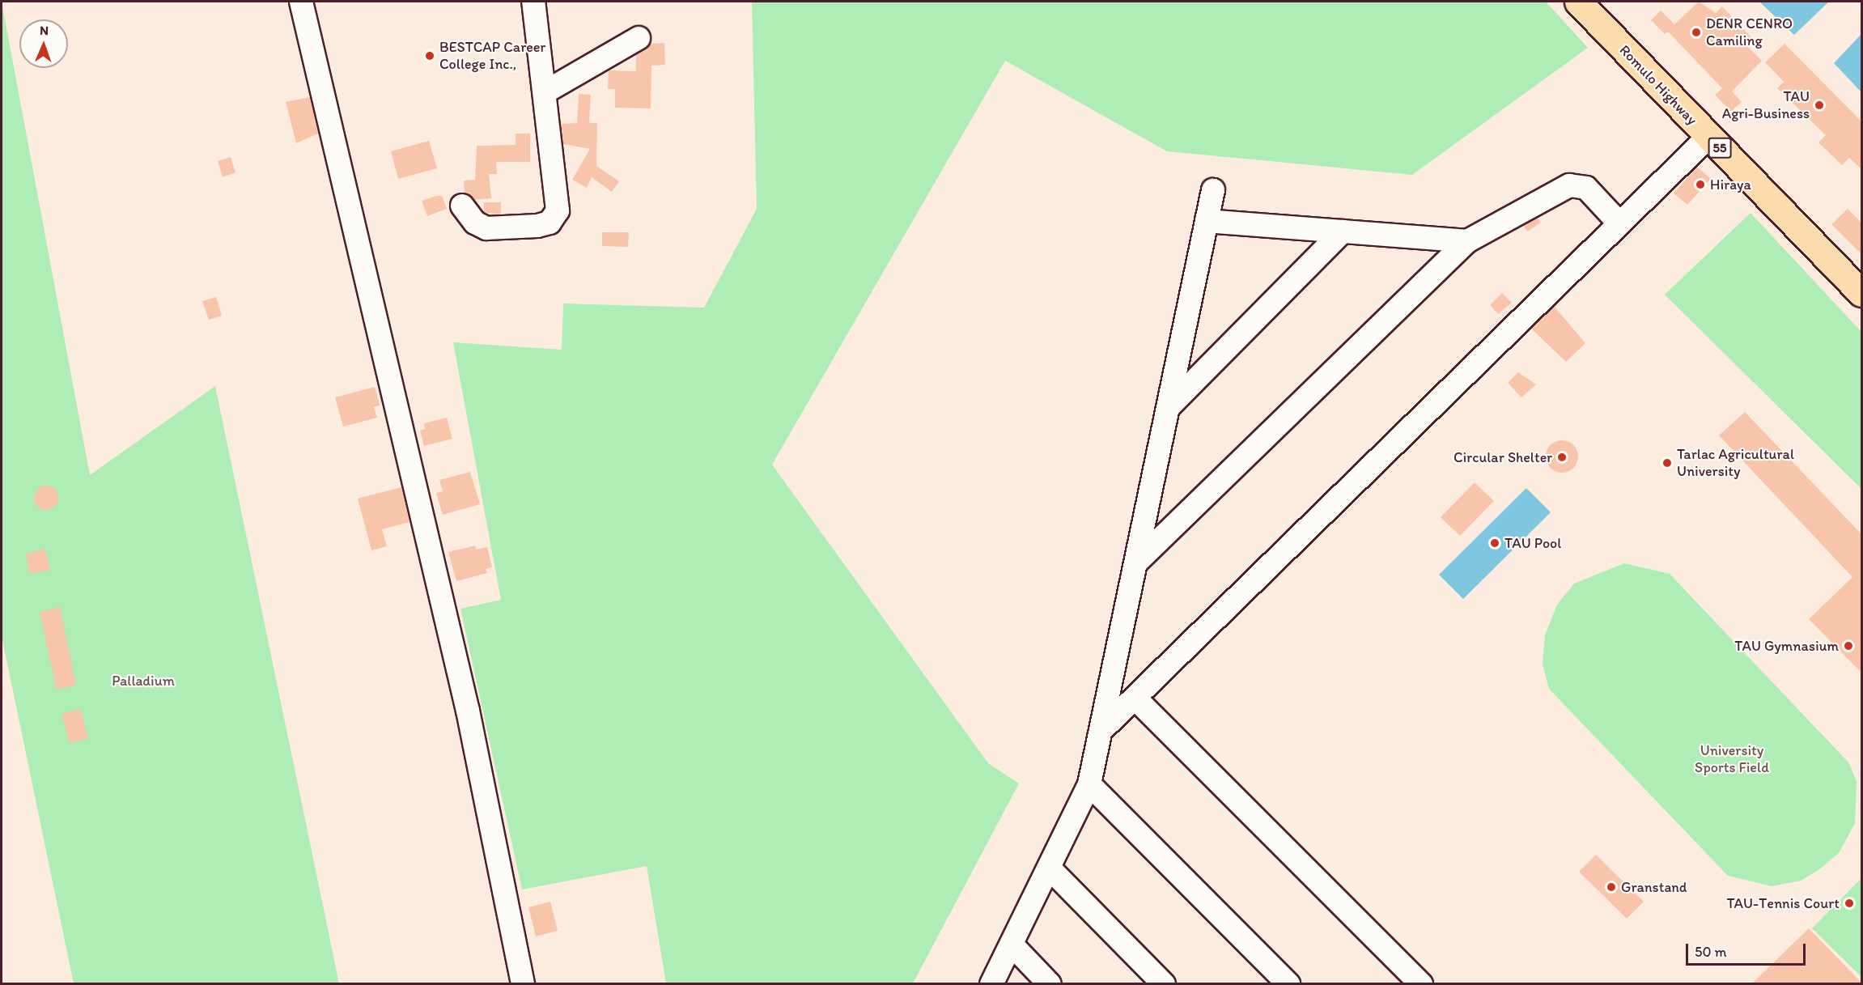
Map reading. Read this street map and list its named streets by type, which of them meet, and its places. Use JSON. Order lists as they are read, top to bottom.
{
  "streets": {
    "highway": ["Romulo Highway", "55"]
  },
  "parks": ["Palladium", "University Sports Field"],
  "places": [
    "DENR CENRO Camiling",
    "BESTCAP Career College Inc.,",
    "TAU Agri-Business",
    "Hiraya",
    "Circular Shelter",
    "Tarlac Agricultural University",
    "TAU Pool",
    "TAU Gymnasium",
    "Granstand",
    "TAU-Tennis Court"
  ],
  "scale_bar": "50 m",
  "north": "top"
}
